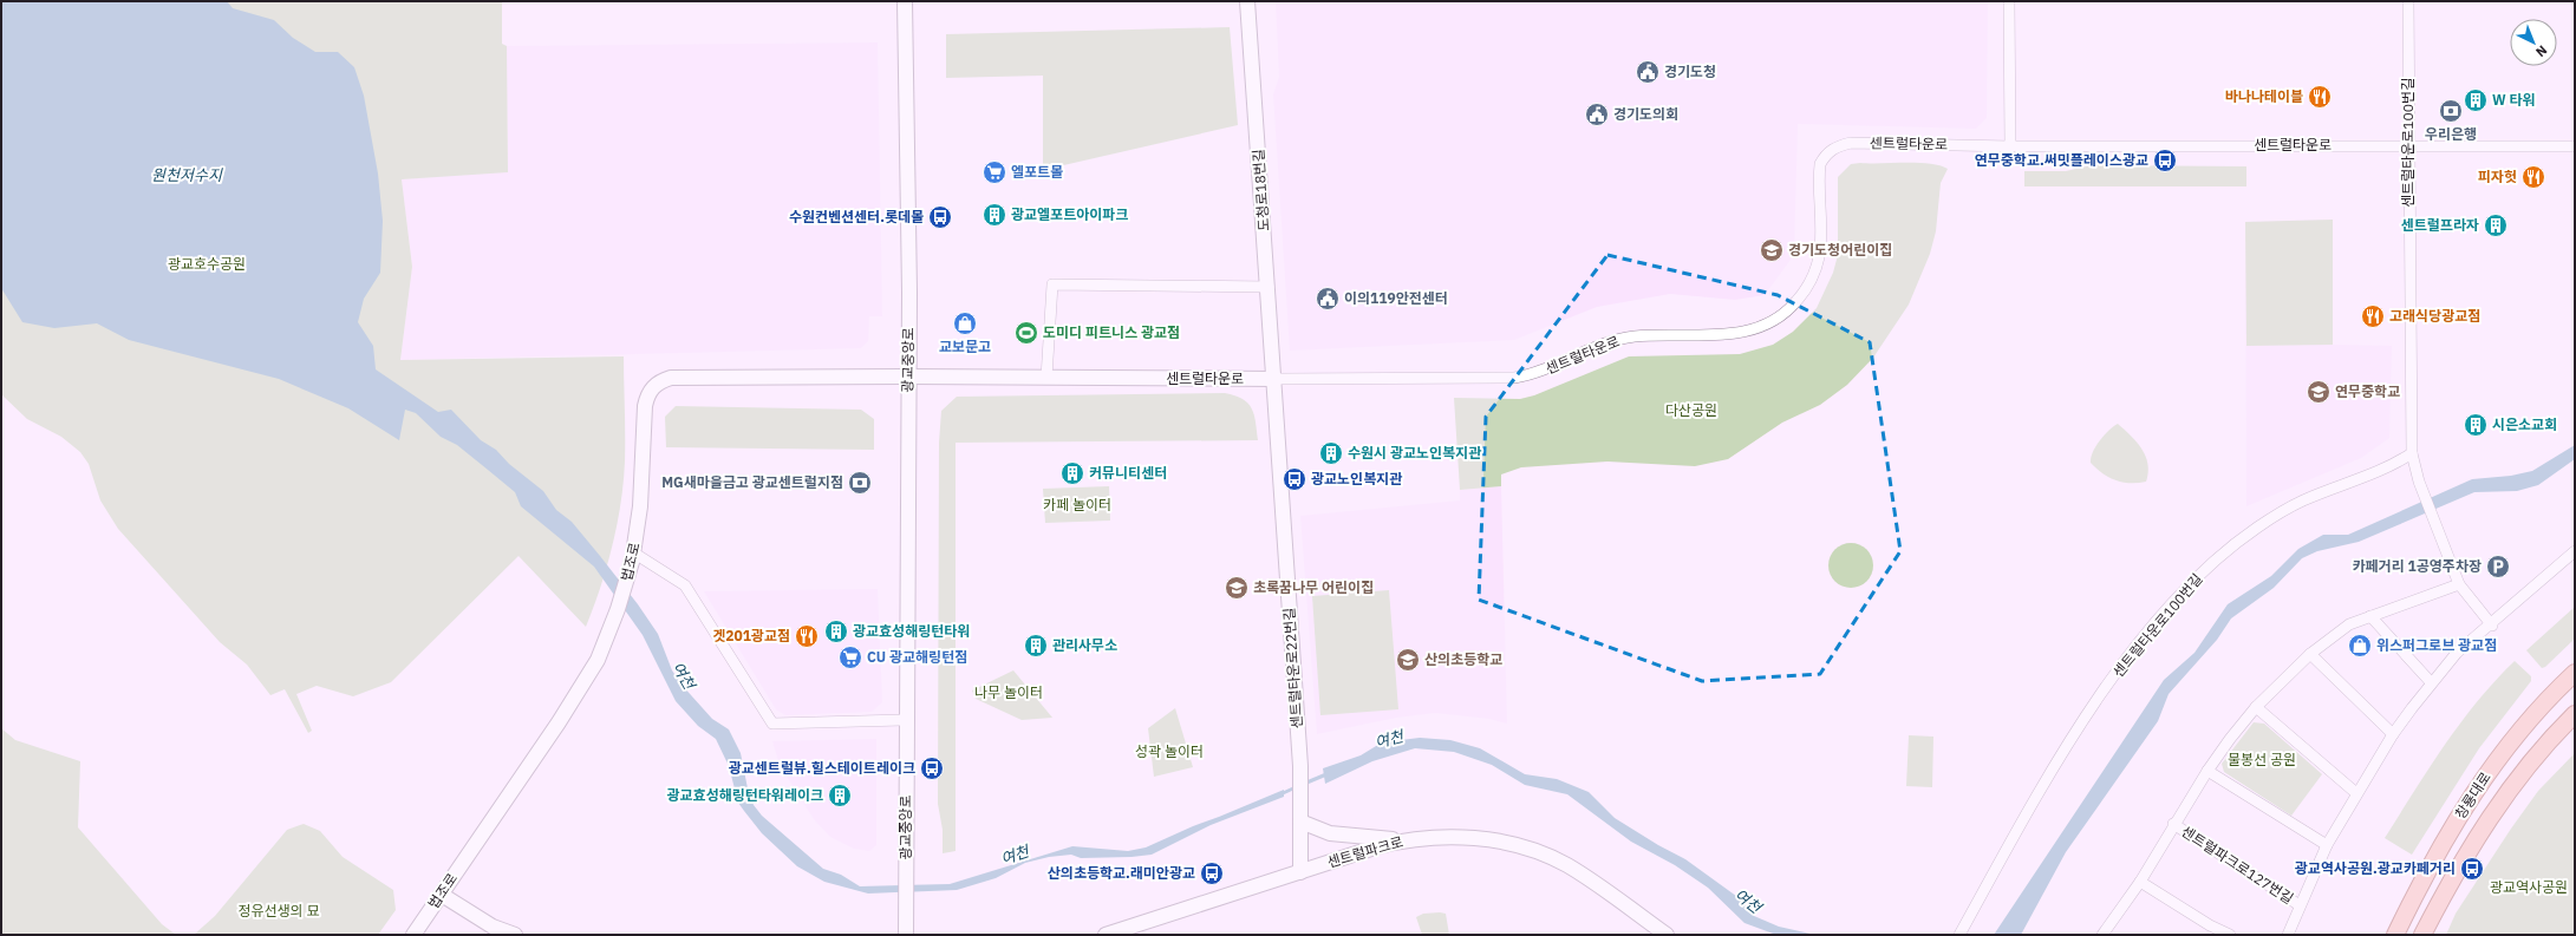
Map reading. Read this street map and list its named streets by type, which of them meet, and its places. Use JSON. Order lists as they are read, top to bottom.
{
  "streets": {
    "main road": ["창룡대로"],
    "street": [
      "센트럴타운로100번길",
      "센트럴타운로",
      "도청로18번길",
      "광교중앙로",
      "법조로",
      "센트럴타운로22번길",
      "센트럴파크로",
      "센트럴파크로127번길"
    ]
  },
  "crossings": [
    ["센트럴타운로100번길", "센트럴타운로"],
    ["센트럴타운로", "도청로18번길"],
    ["센트럴타운로", "광교중앙로"],
    ["센트럴타운로", "법조로"],
    ["센트럴타운로", "센트럴타운로22번길"],
    ["도청로18번길", "센트럴타운로22번길"],
    ["광교중앙로", "법조로"],
    ["센트럴타운로22번길", "센트럴파크로"]
  ],
  "water": ["원천저수지", "여천"],
  "parks": [
    "광교호수공원",
    "다산공원",
    "카페 놀이터",
    "나무 놀이터",
    "성곽 놀이터",
    "물봉선 공원",
    "광교역사공원",
    "정유선생의 묘"
  ],
  "places": {
    "public building": ["경기도청", "경기도의회", "이의119안전센터"],
    "restaurant": [
      "바나나테이블",
      "피자헛",
      "고래식당광교점",
      "겟201광교점"
    ],
    "building": [
      "W 타워",
      "광교엘포트아이파크",
      "센트럴프라자",
      "시은소교회",
      "수원시 광교노인복지관",
      "커뮤니티센터",
      "광교효성해링턴타워",
      "관리사무소",
      "광교효성해링턴타워레이크"
    ],
    "bank": ["우리은행", "MG새마을금고 광교센트럴지점"],
    "bus stop": [
      "연무중학교.써밋플레이스광교",
      "수원컨벤션센터.롯데몰",
      "광교노인복지관",
      "광교센트럴뷰.힐스테이트레이크",
      "광교역사공원.광교카페거리",
      "산의초등학교.래미안광교"
    ],
    "supermarket": ["엘포트몰", "CU 광교해링턴점"],
    "school or university": [
      "경기도청어린이집",
      "연무중학교",
      "초록꿈나무 어린이집",
      "산의초등학교"
    ],
    "shop": ["교보문고", "위스퍼그로브 광교점"],
    "sports": ["도미디 피트니스 광교점"],
    "parking": ["카페거리 1공영주차장"]
  },
  "north": "bottom right"
}
